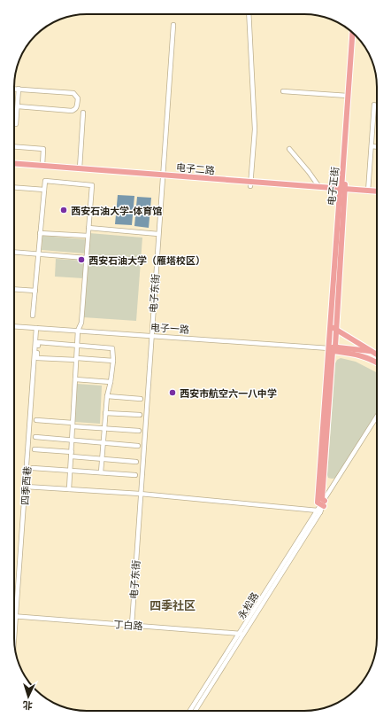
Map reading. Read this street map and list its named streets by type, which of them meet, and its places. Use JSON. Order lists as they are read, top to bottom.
{
  "streets": {
    "main road": ["电子二路", "电子正街", "电子一路"],
    "street": [
      "电子东街",
      "四季西巷",
      "永松路",
      "丁白路"
    ]
  },
  "crossings": [
    ["电子二路", "电子正街"],
    ["电子二路", "电子东街"],
    ["电子正街", "电子一路"],
    ["电子东街", "电子一路"],
    ["电子东街", "丁白路"],
    ["电子一路", "四季西巷"],
    ["四季西巷", "丁白路"],
    ["永松路", "丁白路"]
  ],
  "districts": ["四季社区"],
  "places": ["西安石油大学-体育馆", "西安石油大学（雁塔校区）", "西安市航空六一八中学"],
  "north": "bottom"
}
